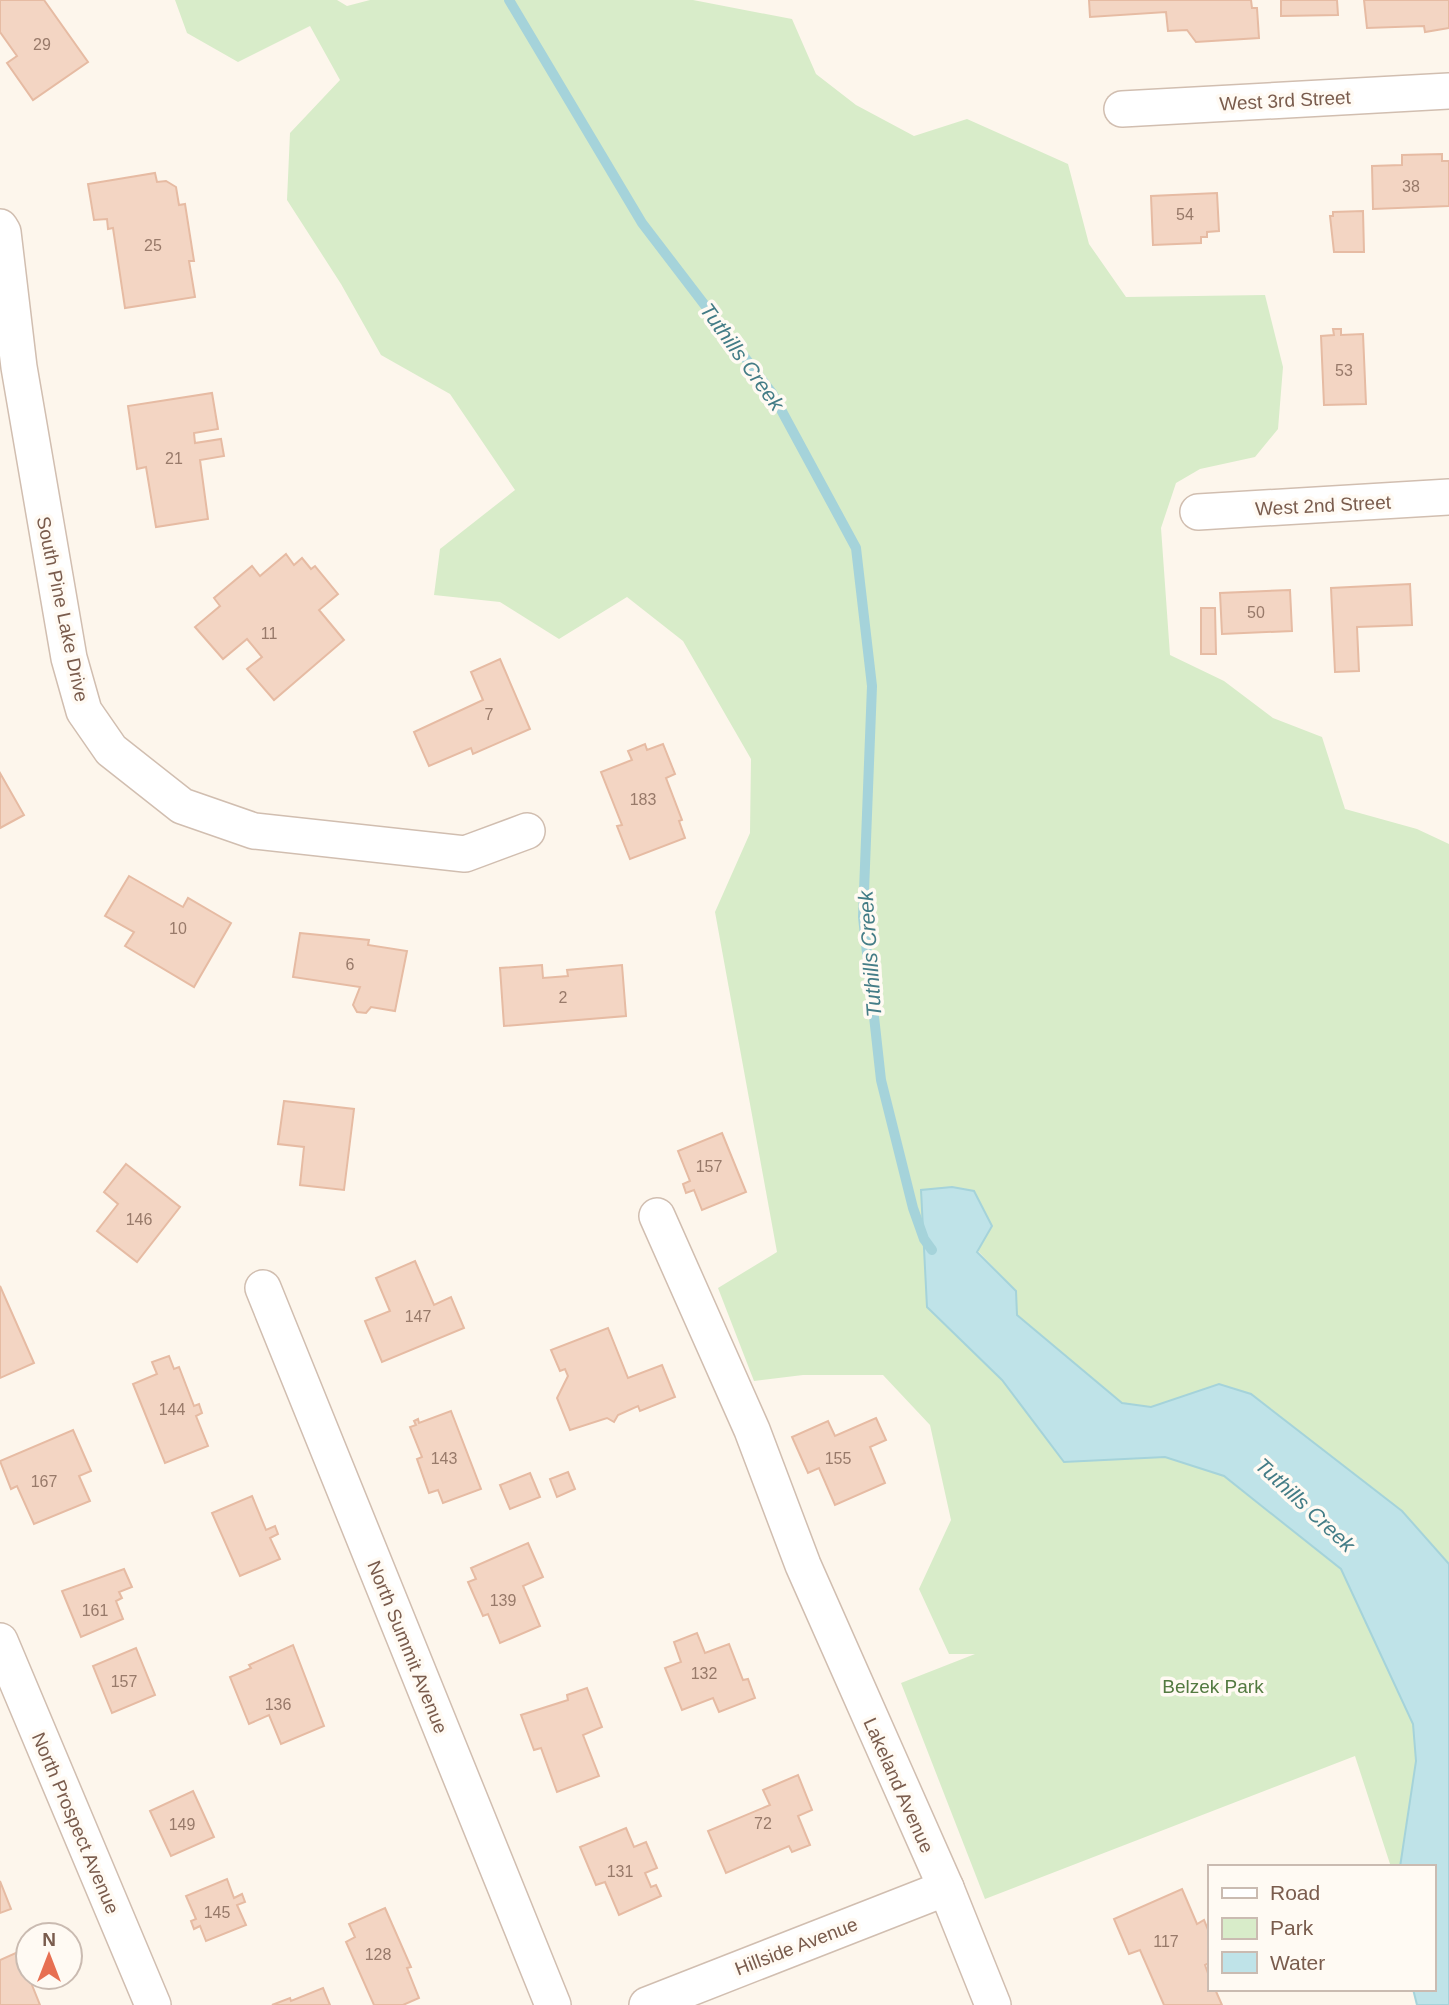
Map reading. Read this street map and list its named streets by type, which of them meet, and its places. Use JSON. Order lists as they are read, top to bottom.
{
  "streets": {
    "street": [
      "West 3rd Street",
      "West 2nd Street",
      "South Pine Lake Drive",
      "North Summit Avenue",
      "Lakeland Avenue",
      "North Prospect Avenue",
      "Hillside Avenue"
    ]
  },
  "crossings": [
    ["Lakeland Avenue", "Hillside Avenue"]
  ],
  "water": ["Tuthills Creek"],
  "parks": ["Belzek Park"],
  "house_numbers": [
    "29",
    "38",
    "54",
    "25",
    "53",
    "21",
    "50",
    "11",
    "7",
    "183",
    "10",
    "6",
    "2",
    "157",
    "146",
    "147",
    "144",
    "143",
    "155",
    "167",
    "139",
    "161",
    "132",
    "157",
    "136",
    "72",
    "149",
    "131",
    "145",
    "117",
    "128"
  ],
  "legend": ["Road", "Park", "Water"],
  "north": "top"
}
